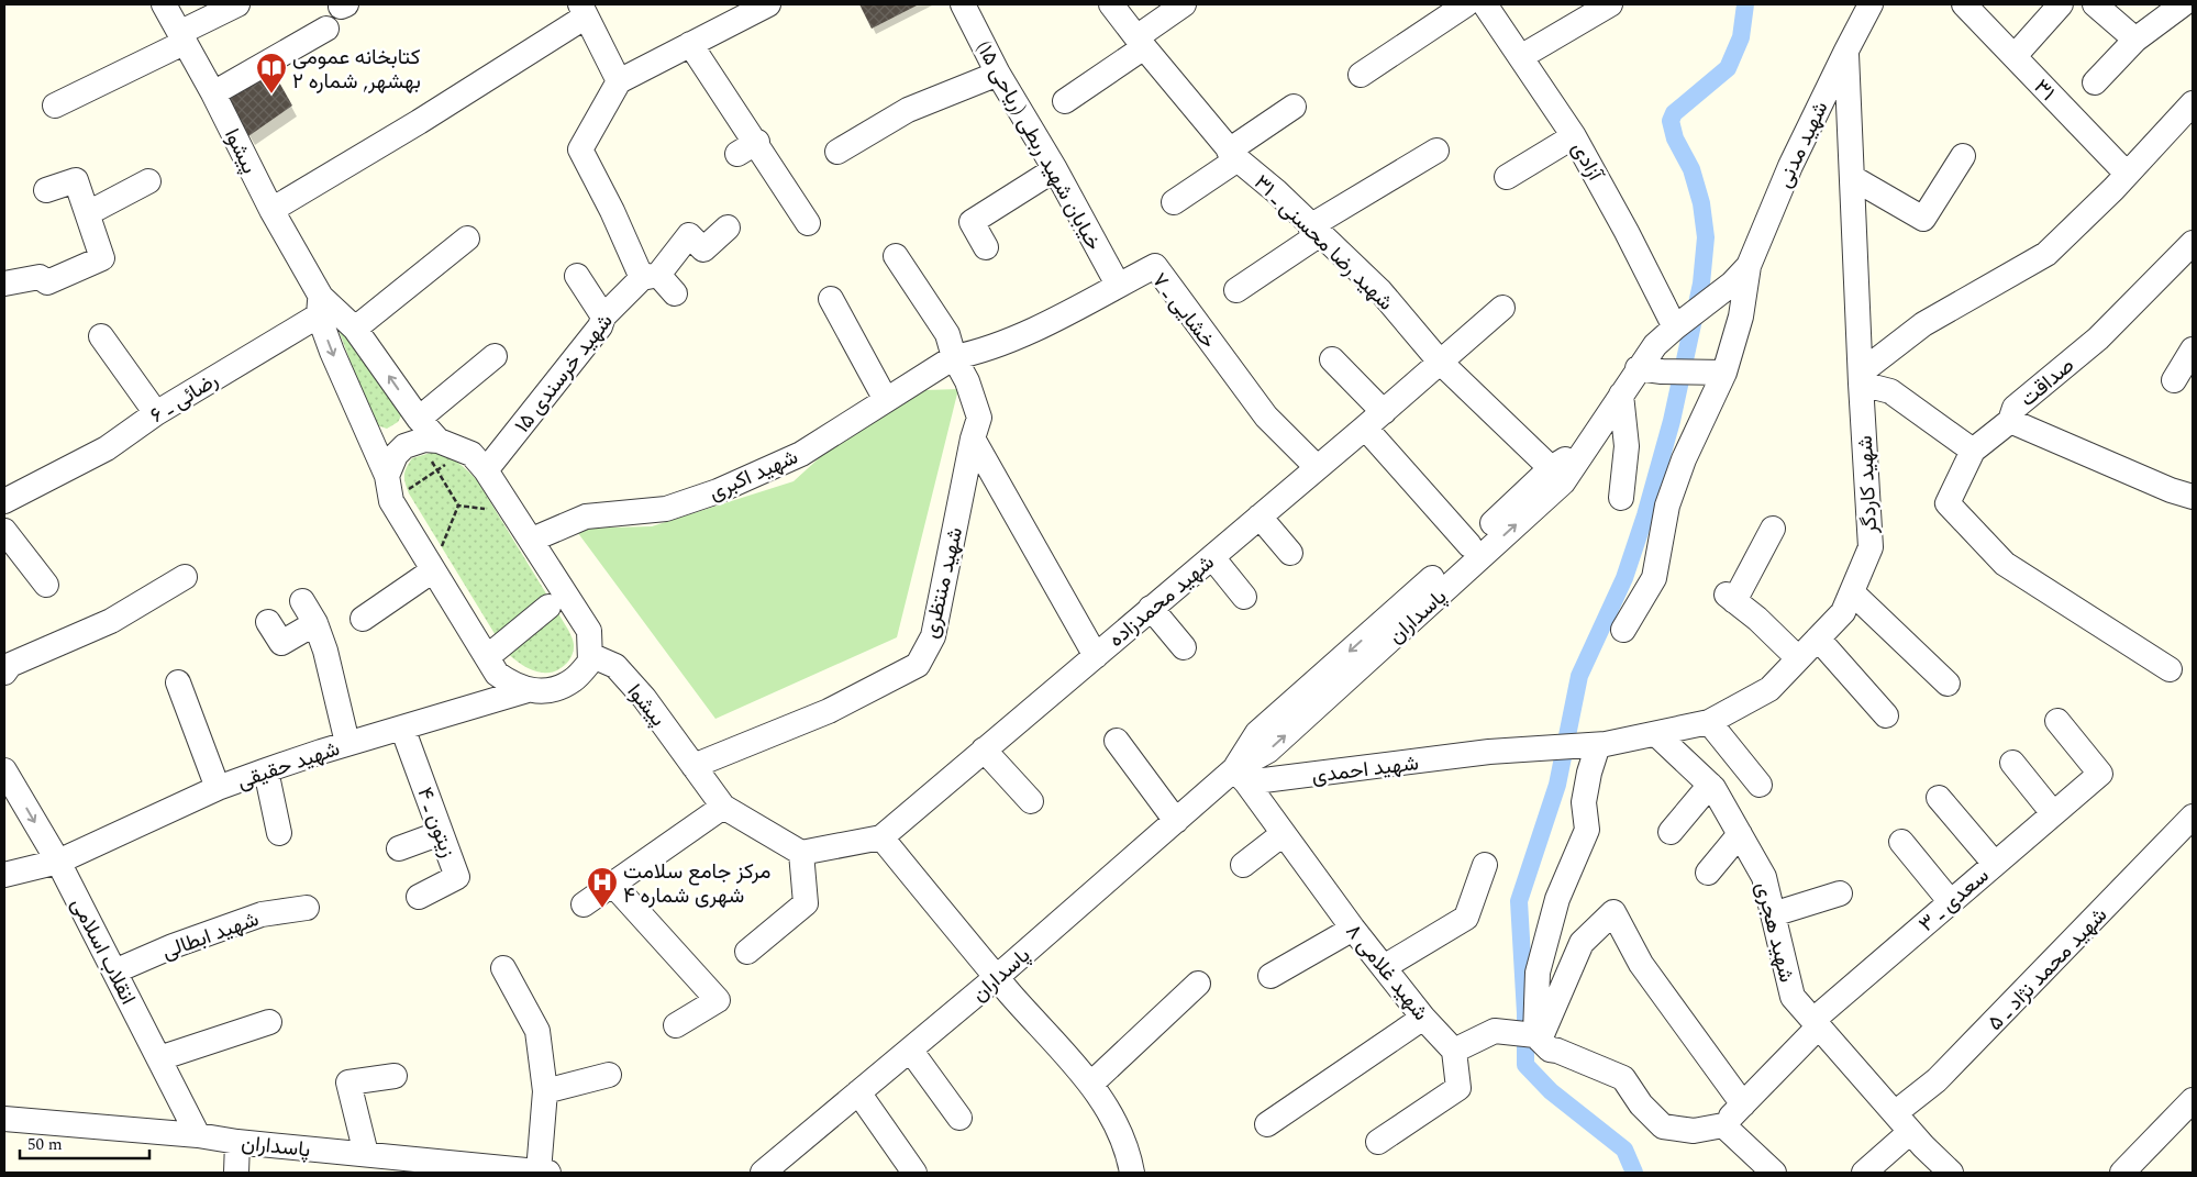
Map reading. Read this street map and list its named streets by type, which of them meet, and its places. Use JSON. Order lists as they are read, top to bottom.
{
  "streets": {
    "street": [
      "۳۱",
      "شهید مدنی",
      "خیابان شهید ربطی (ریاحی ۱۵)",
      "پیشوا",
      "آزادی",
      "شهید رضا محسنی ـ ۳۱",
      "خشایی ـ ۷",
      "شهید خرسندی ۱۵",
      "صداقت",
      "رضائی ـ ۶",
      "شهید اکبری",
      "شهید کاردگر",
      "شهید منتظری",
      "شهید محمدزاده",
      "پاسداران",
      "شهید حقیقی",
      "شهید احمدی",
      "زیتون ـ ۴",
      "سعدی ـ ۳",
      "شهید هجری",
      "شهید ابطالی",
      "انقلاب اسلامی",
      "شهید محمد نژاد ـ ۵",
      "۸ شهید غلامی"
    ]
  },
  "crossings": [
    ["شهید مدنی", "شهید کاردگر"],
    ["شهید مدنی", "پاسداران"],
    ["خیابان شهید ربطی (ریاحی ۱۵)", "خشایی ـ ۷"],
    ["پیشوا", "رضائی ـ ۶"],
    ["پیشوا", "شهید منتظری"],
    ["پیشوا", "شهید حقیقی"],
    ["آزادی", "پاسداران"],
    ["شهید رضا محسنی ـ ۳۱", "شهید محمدزاده"],
    ["شهید رضا محسنی ـ ۳۱", "پاسداران"],
    ["خشایی ـ ۷", "شهید اکبری"],
    ["خشایی ـ ۷", "شهید منتظری"],
    ["خشایی ـ ۷", "شهید محمدزاده"],
    ["شهید اکبری", "شهید منتظری"],
    ["شهید کاردگر", "شهید احمدی"],
    ["شهید کاردگر", "شهید هجری"],
    ["پاسداران", "شهید احمدی"],
    ["پاسداران", "انقلاب اسلامی"],
    ["پاسداران", "۸ شهید غلامی"],
    ["شهید حقیقی", "زیتون ـ ۴"],
    ["شهید حقیقی", "انقلاب اسلامی"],
    ["شهید احمدی", "۸ شهید غلامی"],
    ["سعدی ـ ۳", "شهید هجری"],
    ["شهید هجری", "شهید محمد نژاد ـ ۵"],
    ["شهید ابطالی", "انقلاب اسلامی"]
  ],
  "places": {
    "library": ["کتابخانه عمومی بهشهر, شماره ۲"],
    "hospital": ["مرکز جامع سلامت شهری شماره ۴"]
  },
  "scale_bar": "50 m"
}
